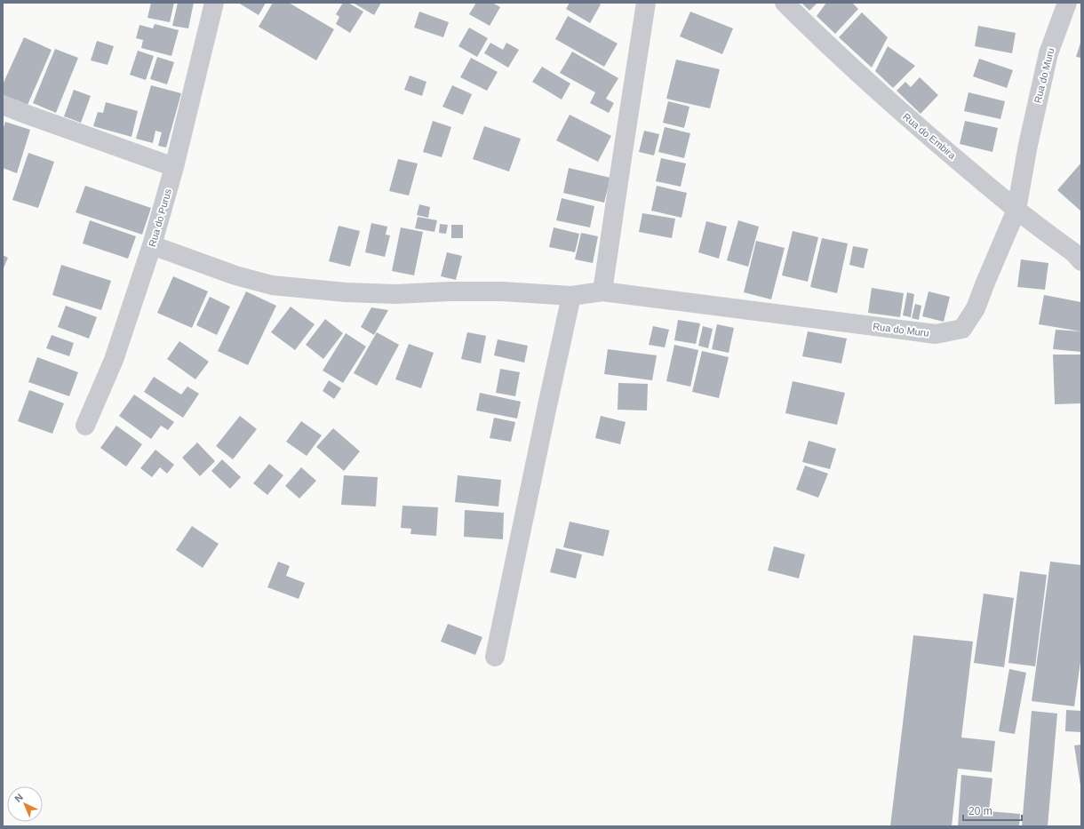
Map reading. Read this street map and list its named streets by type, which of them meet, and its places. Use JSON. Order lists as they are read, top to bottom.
{
  "streets": {
    "street": ["Rua do Muru", "Rua do Embira", "Rua do Purus"]
  },
  "crossings": [
    ["Rua do Muru", "Rua do Embira"],
    ["Rua do Muru", "Rua do Purus"]
  ],
  "scale_bar": "20 m",
  "north": "top left"
}
